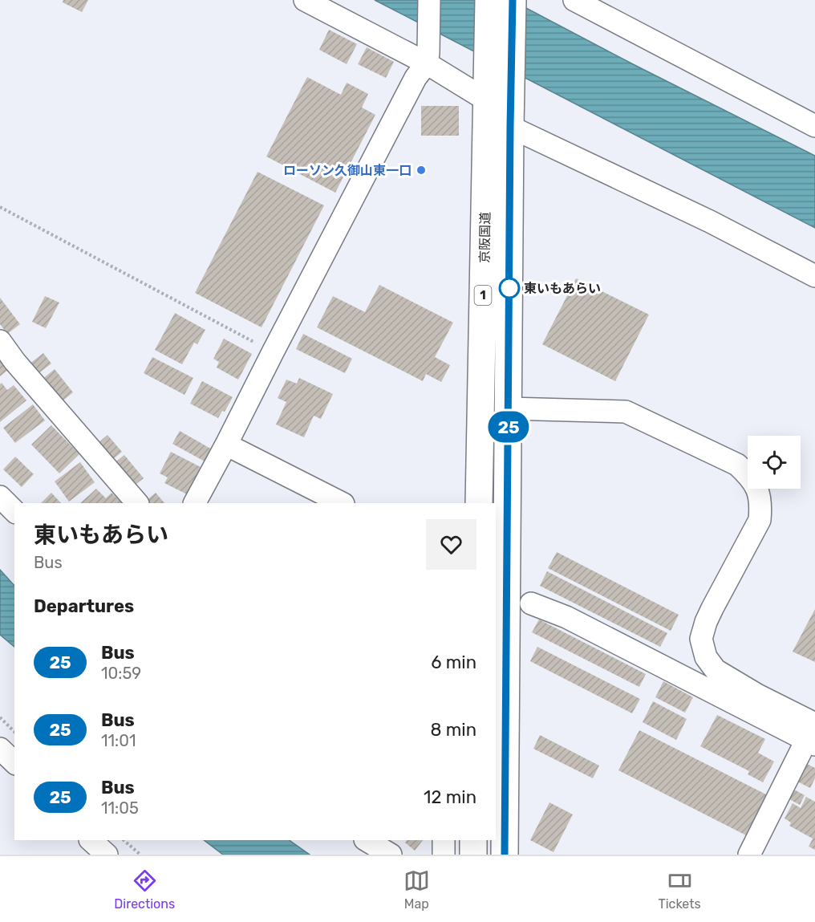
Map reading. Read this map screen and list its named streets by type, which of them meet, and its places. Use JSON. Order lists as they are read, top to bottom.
{
  "streets": {
    "highway": ["京阪国道", "1"]
  },
  "places": ["ローソン久御山東一口", "東いもあらい"],
  "lines": ["bus line 25"],
  "page": {
    "on_map": "25",
    "heading": [
      ["東いもあらい", "Bus"],
      "Departures"
    ],
    "list": [
      {
        "mark": "25",
        "name": "Bus",
        "note": "10:59",
        "value": "6 min"
      },
      {
        "mark": "25",
        "name": "Bus",
        "note": "11:01",
        "value": "8 min"
      },
      {
        "mark": "25",
        "name": "Bus",
        "note": "11:05",
        "value": "12 min"
      }
    ],
    "tabs": ["Directions", "Map", "Tickets"]
  }
}
